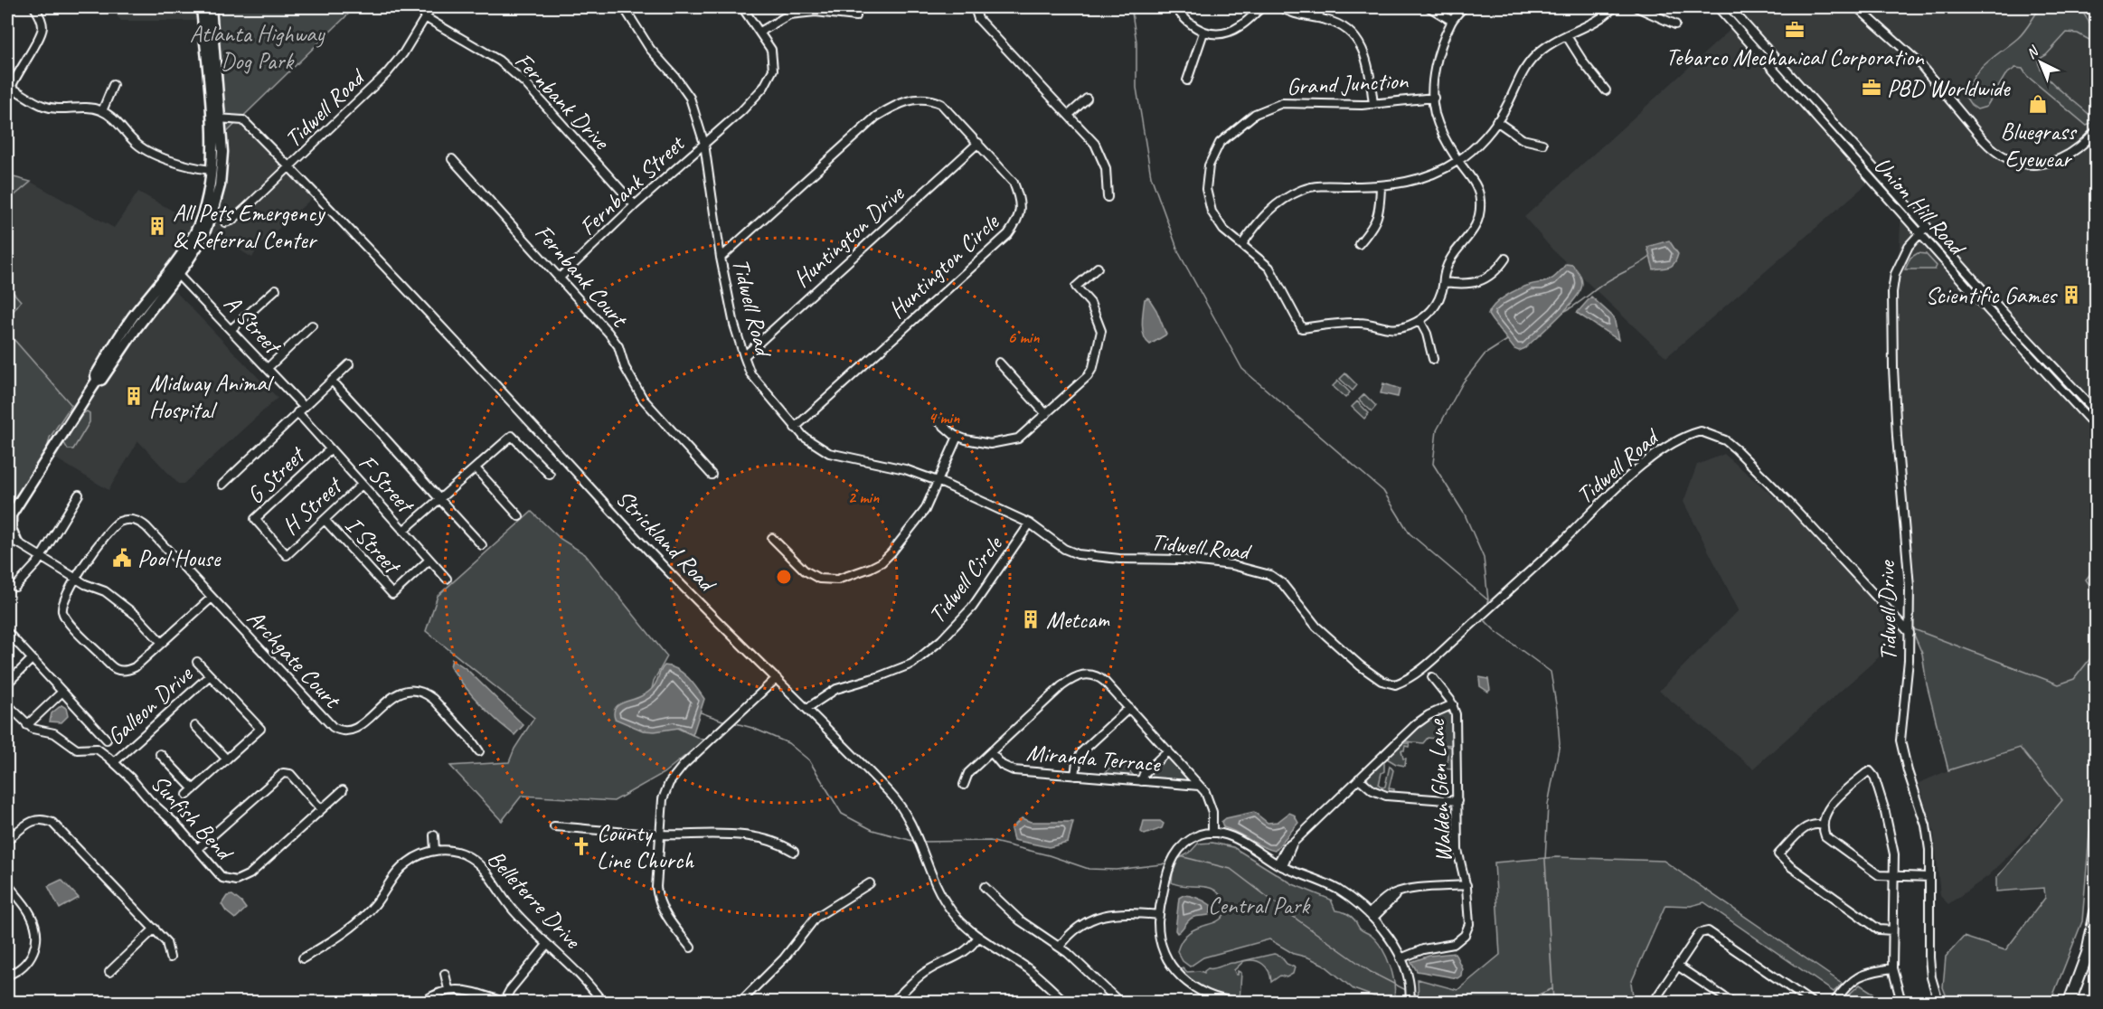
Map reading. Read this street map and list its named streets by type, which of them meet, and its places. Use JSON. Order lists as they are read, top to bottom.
{
  "streets": {
    "street": [
      "Grand Junction",
      "Fernbank Drive",
      "Tidwell Road",
      "Fernbank Street",
      "Union Hill Road",
      "Huntington Drive",
      "Huntington Circle",
      "Fernbank Court",
      "A Street",
      "G Street",
      "F Street",
      "H Street",
      "Strickland Road",
      "I Street",
      "Tidwell Circle",
      "Tidwell Drive",
      "Archgate Court",
      "Galleon Drive",
      "Miranda Terrace",
      "Walden Glen Lane",
      "Sunfish Bend",
      "Belleterre Drive"
    ]
  },
  "crossings": [
    ["Fernbank Drive", "Tidwell Road"],
    ["Fernbank Drive", "Fernbank Street"],
    ["Tidwell Road", "Fernbank Street"],
    ["Tidwell Road", "Huntington Drive"],
    ["Tidwell Road", "Huntington Circle"],
    ["Tidwell Road", "Strickland Road"],
    ["Tidwell Road", "Tidwell Circle"],
    ["Tidwell Road", "Tidwell Drive"],
    ["Fernbank Street", "Fernbank Court"],
    ["Union Hill Road", "Tidwell Drive"],
    ["Huntington Drive", "Huntington Circle"],
    ["G Street", "F Street"],
    ["G Street", "H Street"],
    ["F Street", "H Street"],
    ["F Street", "I Street"],
    ["H Street", "I Street"],
    ["Strickland Road", "Tidwell Circle"],
    ["Galleon Drive", "Sunfish Bend"]
  ],
  "parks": ["Atlanta Highway Dog Park", "Central Park"],
  "places": {
    "office": ["Tebarco Mechanical Corporation", "PBD Worldwide"],
    "shop": ["Bluegrass Eyewear"],
    "building": [
      "All Pets Emergency & Referral Center",
      "Scientific Games",
      "Midway Animal Hospital",
      "Metcam"
    ],
    "public building": ["Pool House"],
    "church": ["County Line Church"]
  },
  "north": "top left",
  "rings": ["6 min", "4 min", "2 min"]
}
